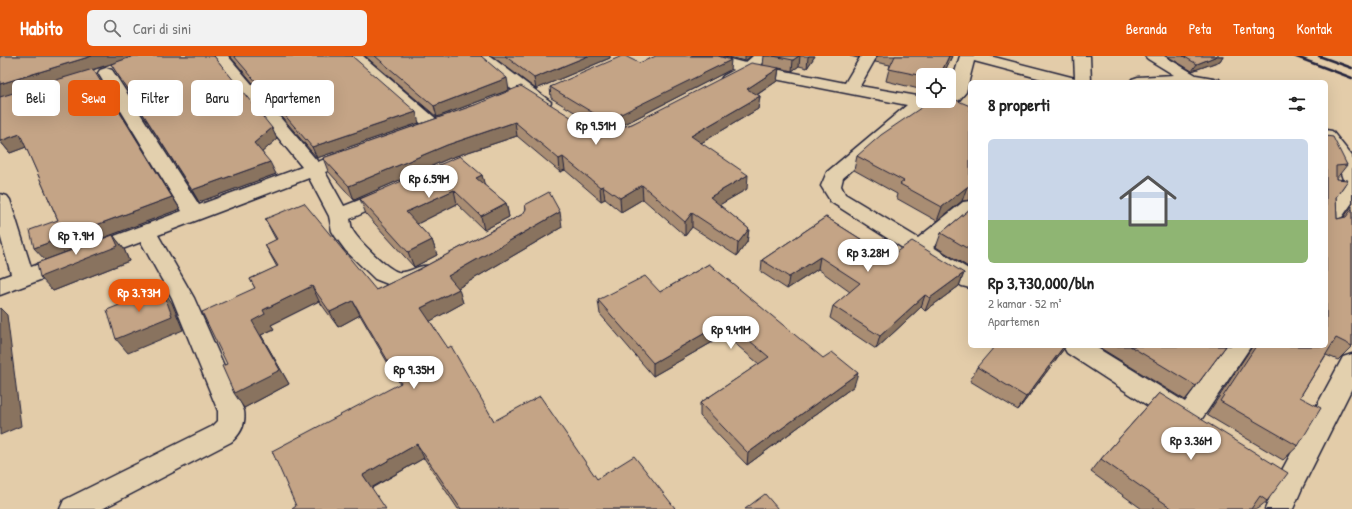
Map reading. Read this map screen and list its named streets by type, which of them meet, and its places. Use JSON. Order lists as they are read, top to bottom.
{
  "page": {
    "header": "Habito",
    "search": "Cari di sini",
    "nav": [
      "Beranda",
      "Peta",
      "Tentang",
      "Kontak"
    ],
    "chip": [
      "Beli",
      "Sewa",
      "Filter",
      "Baru",
      "Apartemen"
    ],
    "heading": "8 properti",
    "price": [
      "Rp 9.51M",
      "Rp 6.59M",
      "Rp 7.9M",
      "Rp 3.28M",
      "Rp 3.73M",
      "Rp 9.41M",
      "Rp 9.35M",
      "Rp 3.36M"
    ],
    "list": [
      {
        "name": "Rp 3,730,000/bln",
        "note": "2 kamar · 52 m² · Apartemen"
      }
    ]
  }
}
